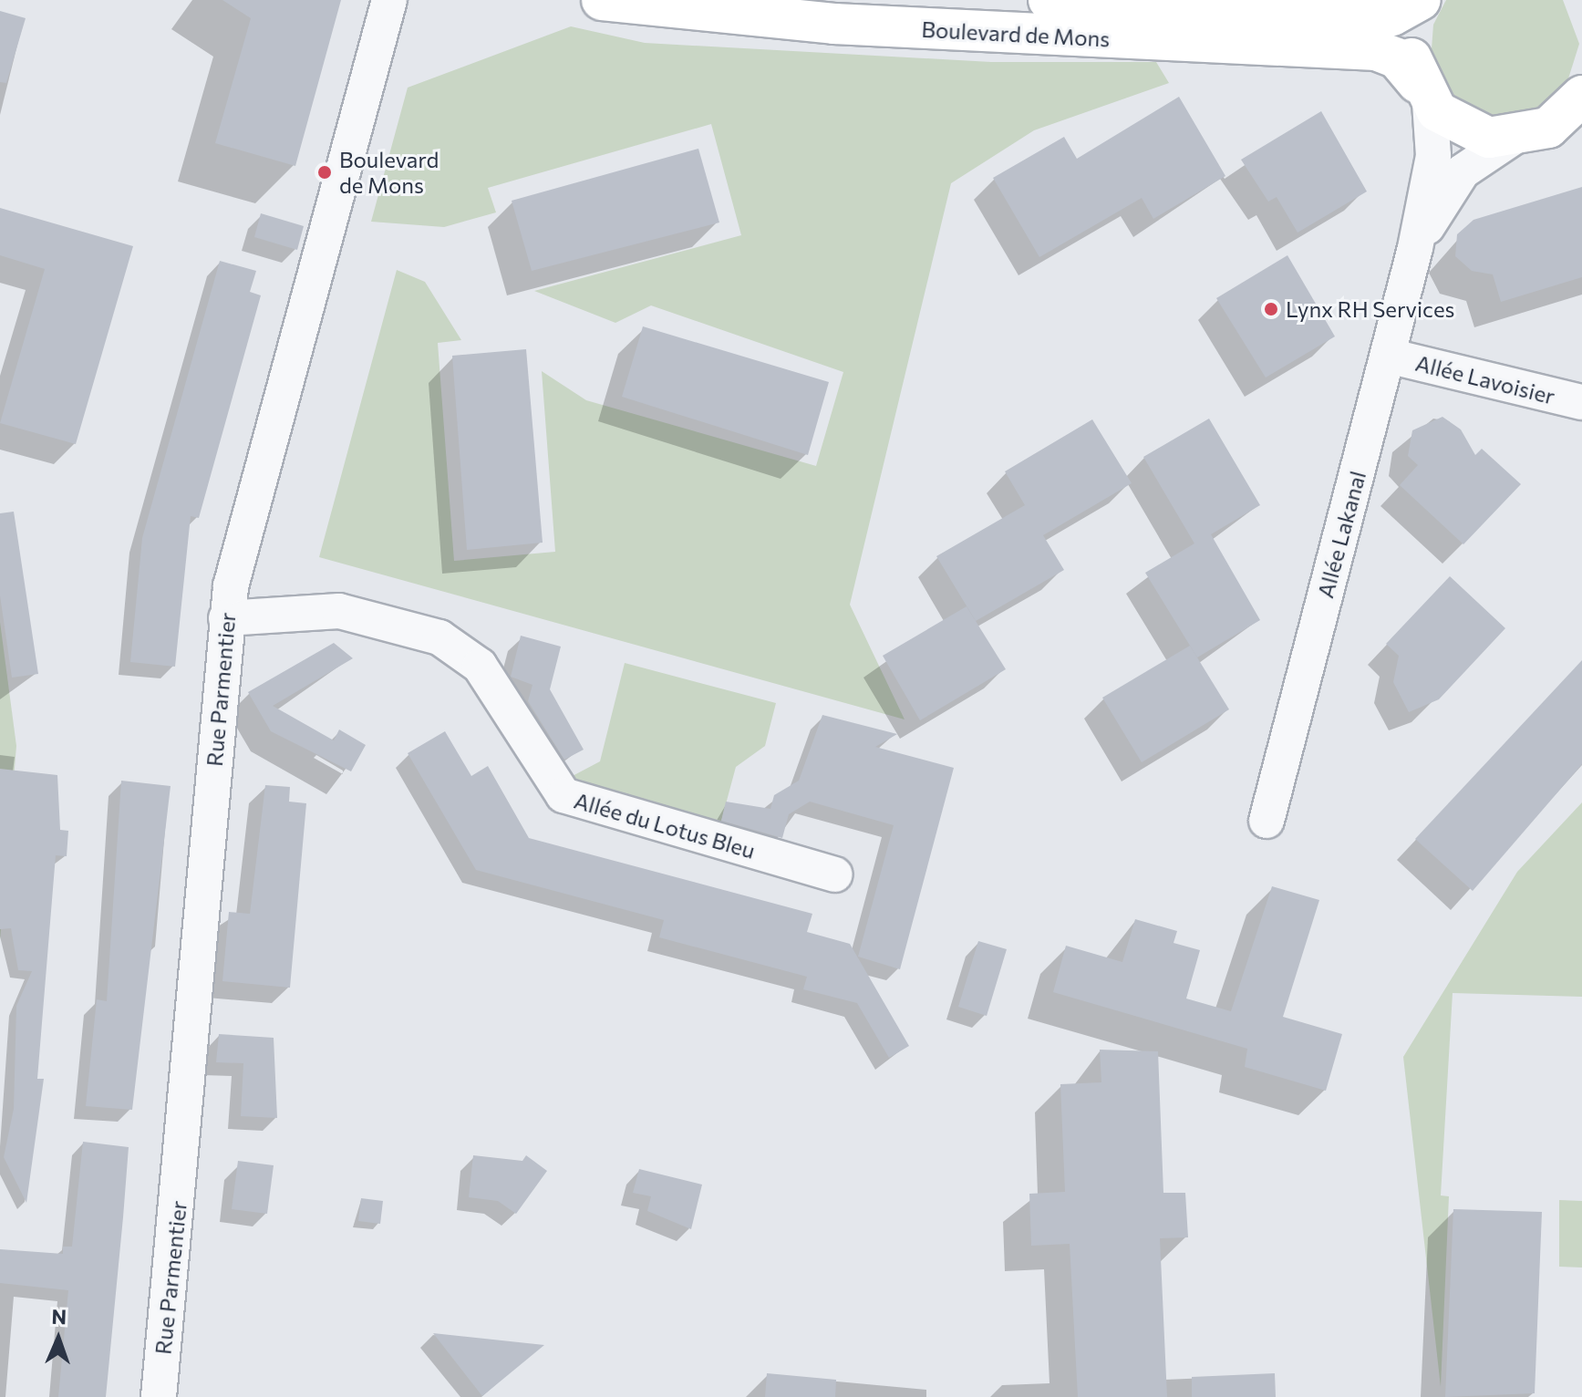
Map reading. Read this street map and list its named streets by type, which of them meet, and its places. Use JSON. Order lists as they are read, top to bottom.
{
  "streets": {
    "main road": ["Boulevard de Mons"],
    "street": [
      "Allée Lavoisier",
      "Allée Lakanal",
      "Rue Parmentier",
      "Allée du Lotus Bleu"
    ]
  },
  "crossings": [
    ["Boulevard de Mons", "Allée Lakanal"],
    ["Allée Lavoisier", "Allée Lakanal"],
    ["Rue Parmentier", "Allée du Lotus Bleu"]
  ],
  "places": ["Boulevard de Mons", "Lynx RH Services"],
  "north": "top"
}
